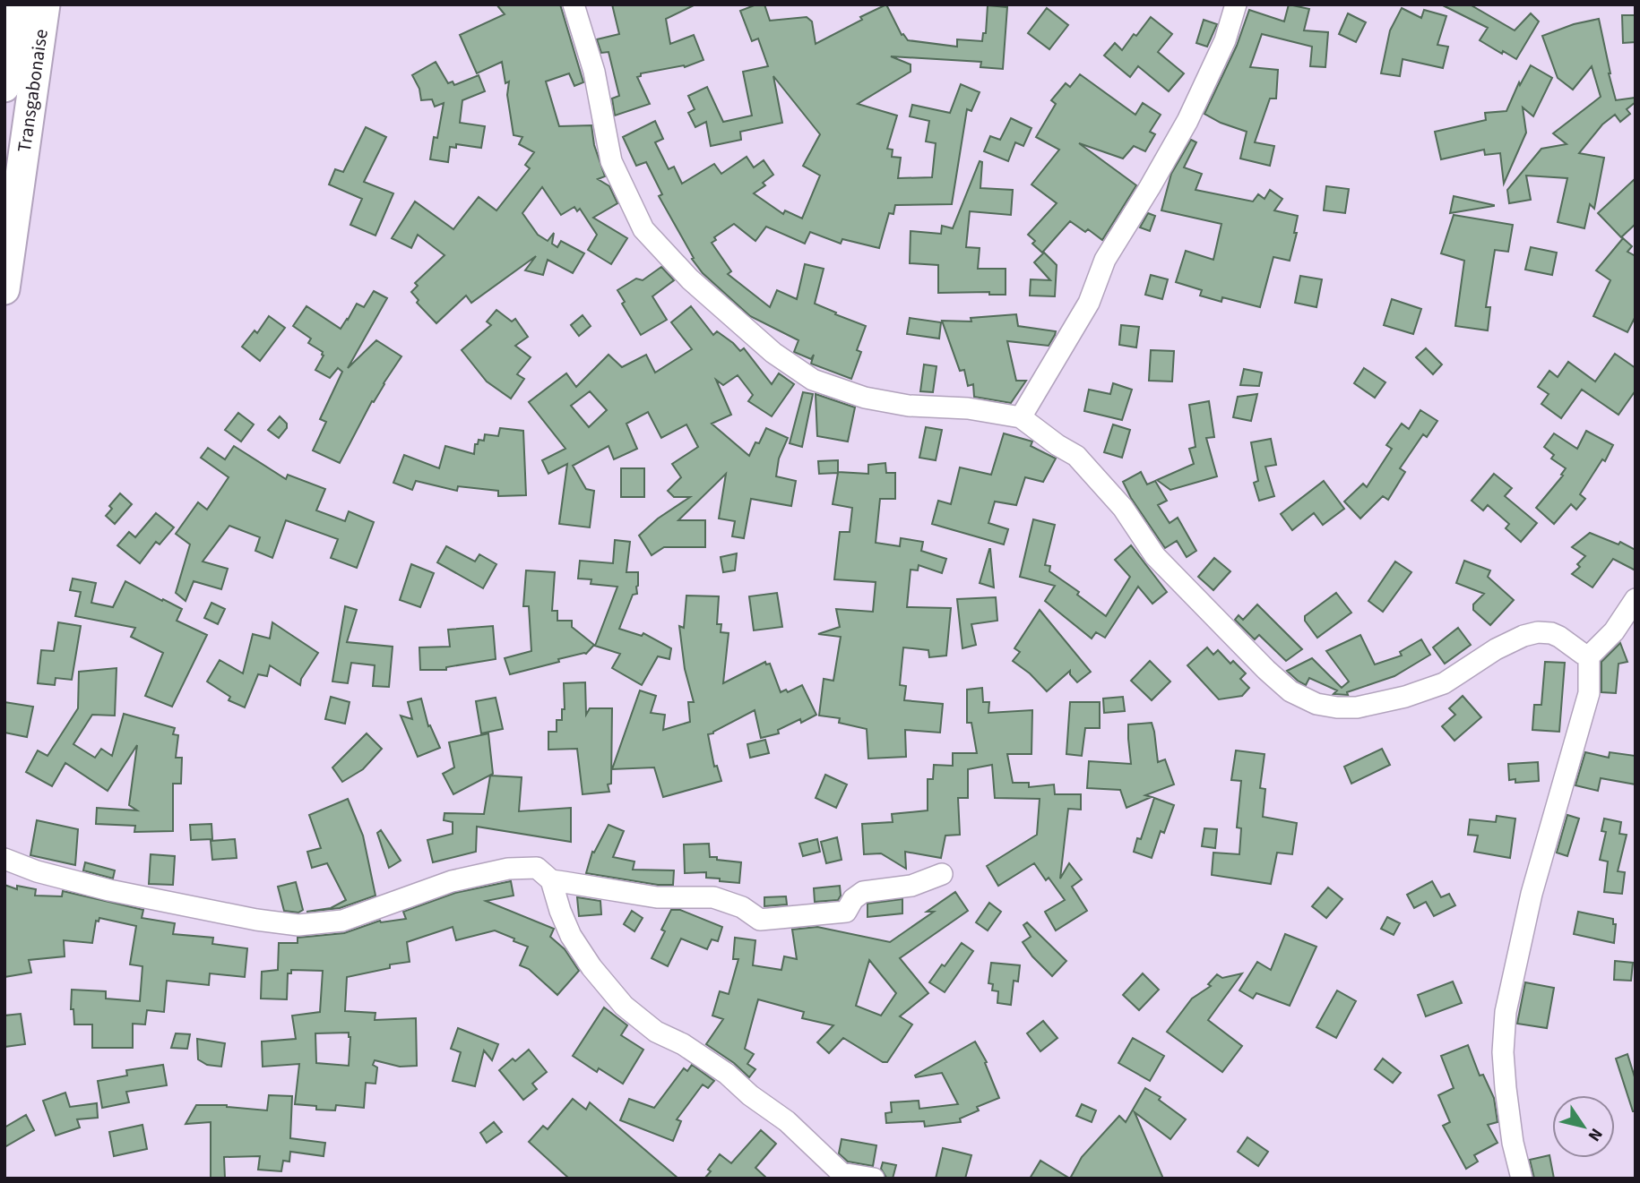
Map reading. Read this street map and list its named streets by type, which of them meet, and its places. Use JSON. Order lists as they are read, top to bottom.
{
  "streets": {
    "highway": ["Transgabonaise"]
  },
  "north": "bottom right"
}
